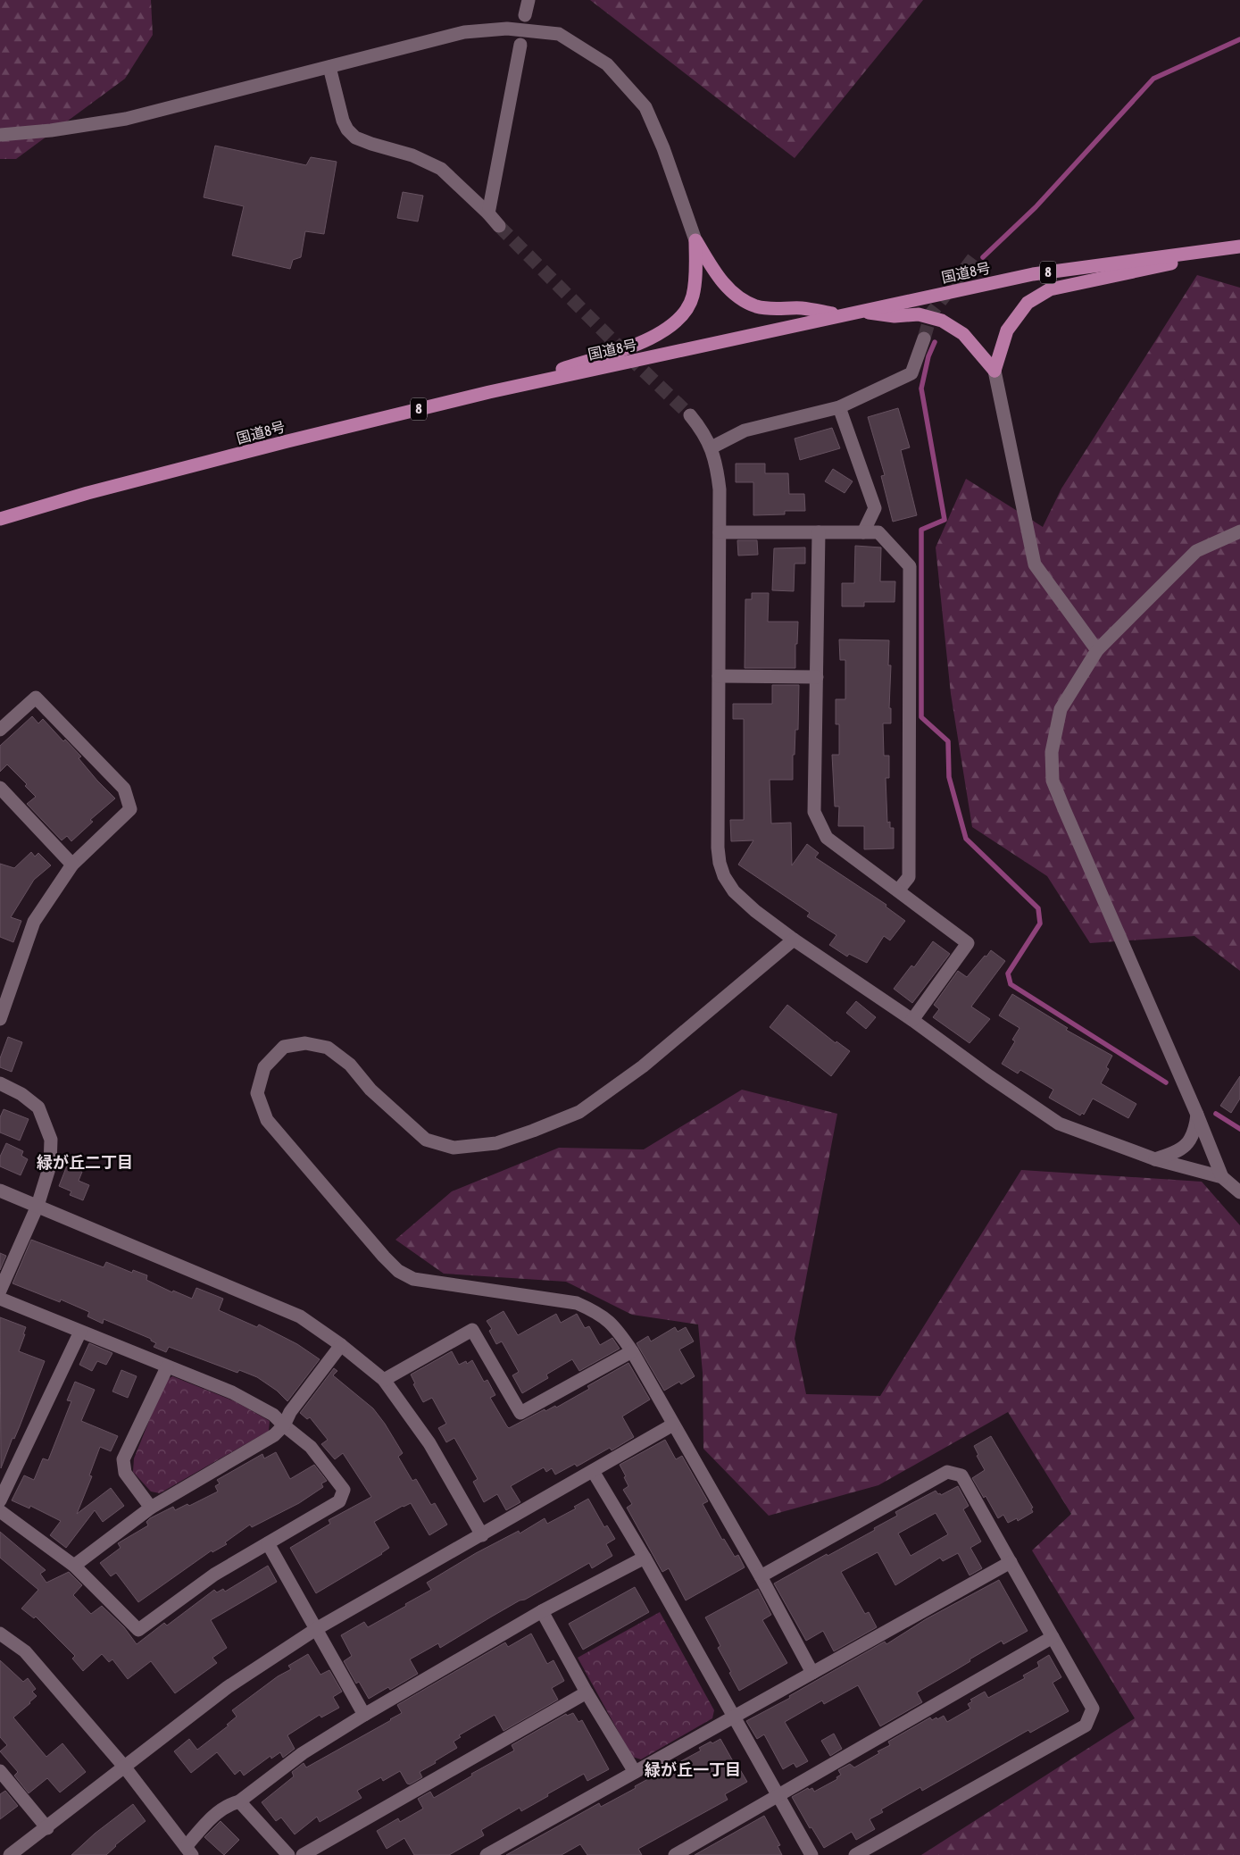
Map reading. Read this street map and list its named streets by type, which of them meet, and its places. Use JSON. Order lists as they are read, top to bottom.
{
  "streets": {
    "highway": ["国道8号", "8"]
  },
  "districts": ["緑が丘二丁目", "緑が丘一丁目"]
}
